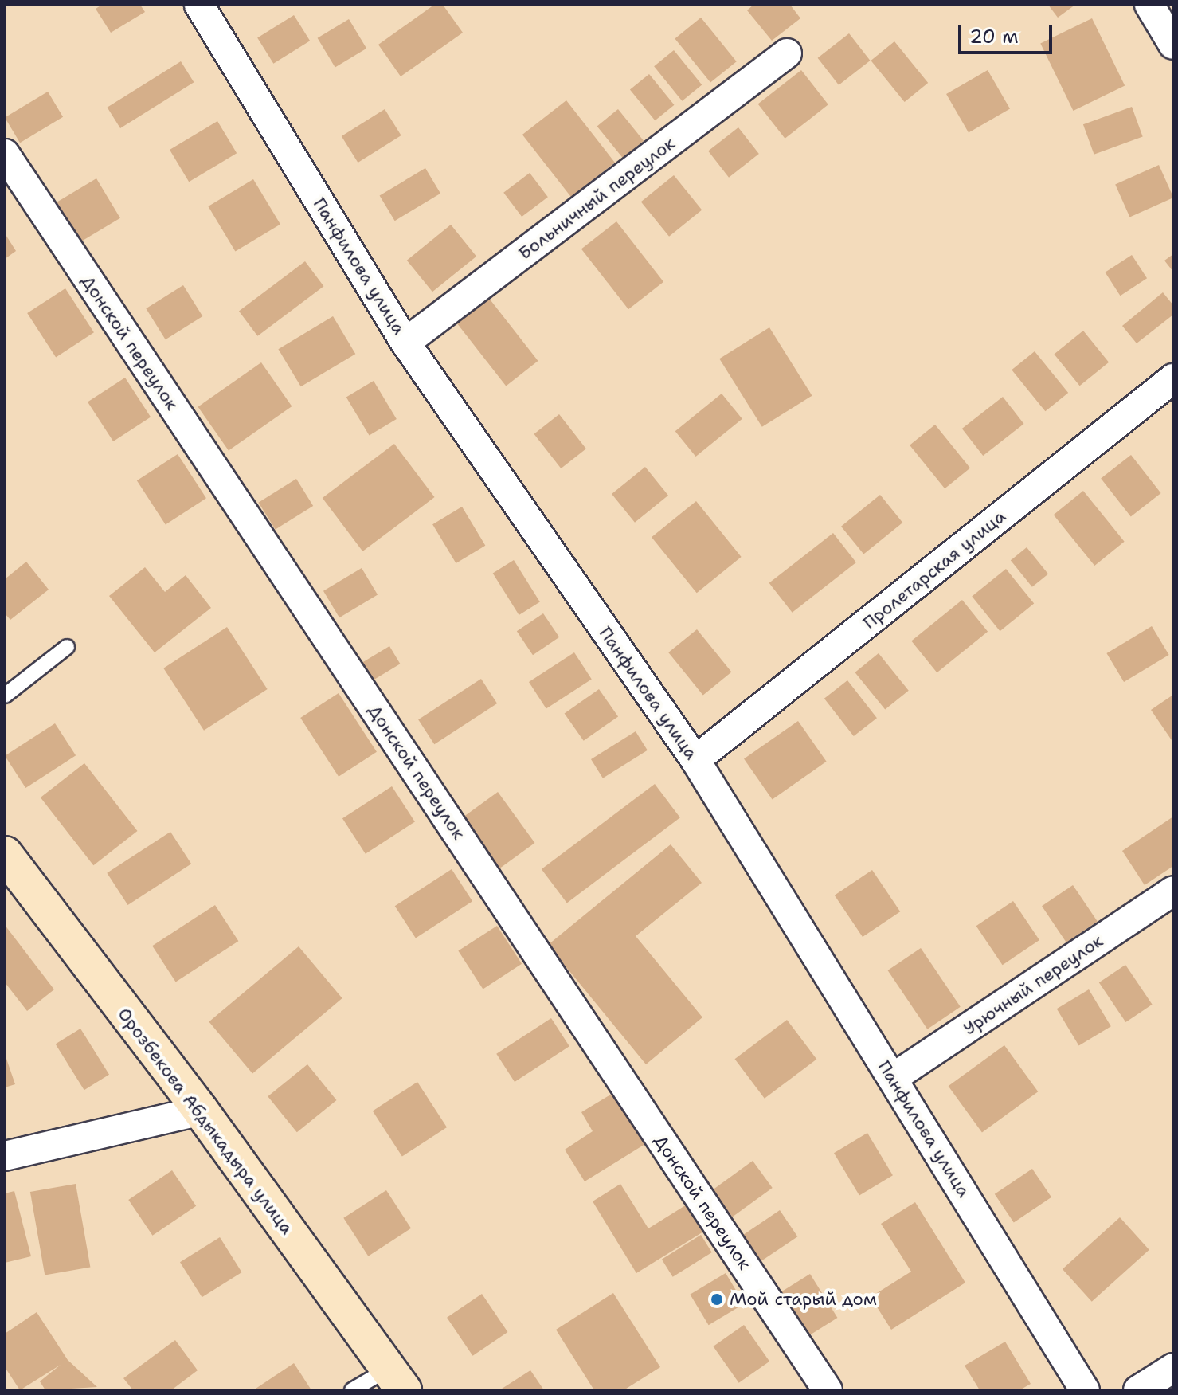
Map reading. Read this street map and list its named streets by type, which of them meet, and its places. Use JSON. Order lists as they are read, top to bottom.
{
  "streets": {
    "street": [
      "Больничный переулок",
      "Панфилова улица",
      "Донской переулок",
      "Пролетарская улица",
      "Урючный переулок",
      "Орозбекова Абдыкадыра улица"
    ]
  },
  "crossings": [
    ["Больничный переулок", "Панфилова улица"],
    ["Панфилова улица", "Пролетарская улица"],
    ["Панфилова улица", "Урючный переулок"]
  ],
  "places": ["Мой старый дом"],
  "scale_bar": "20 m"
}
